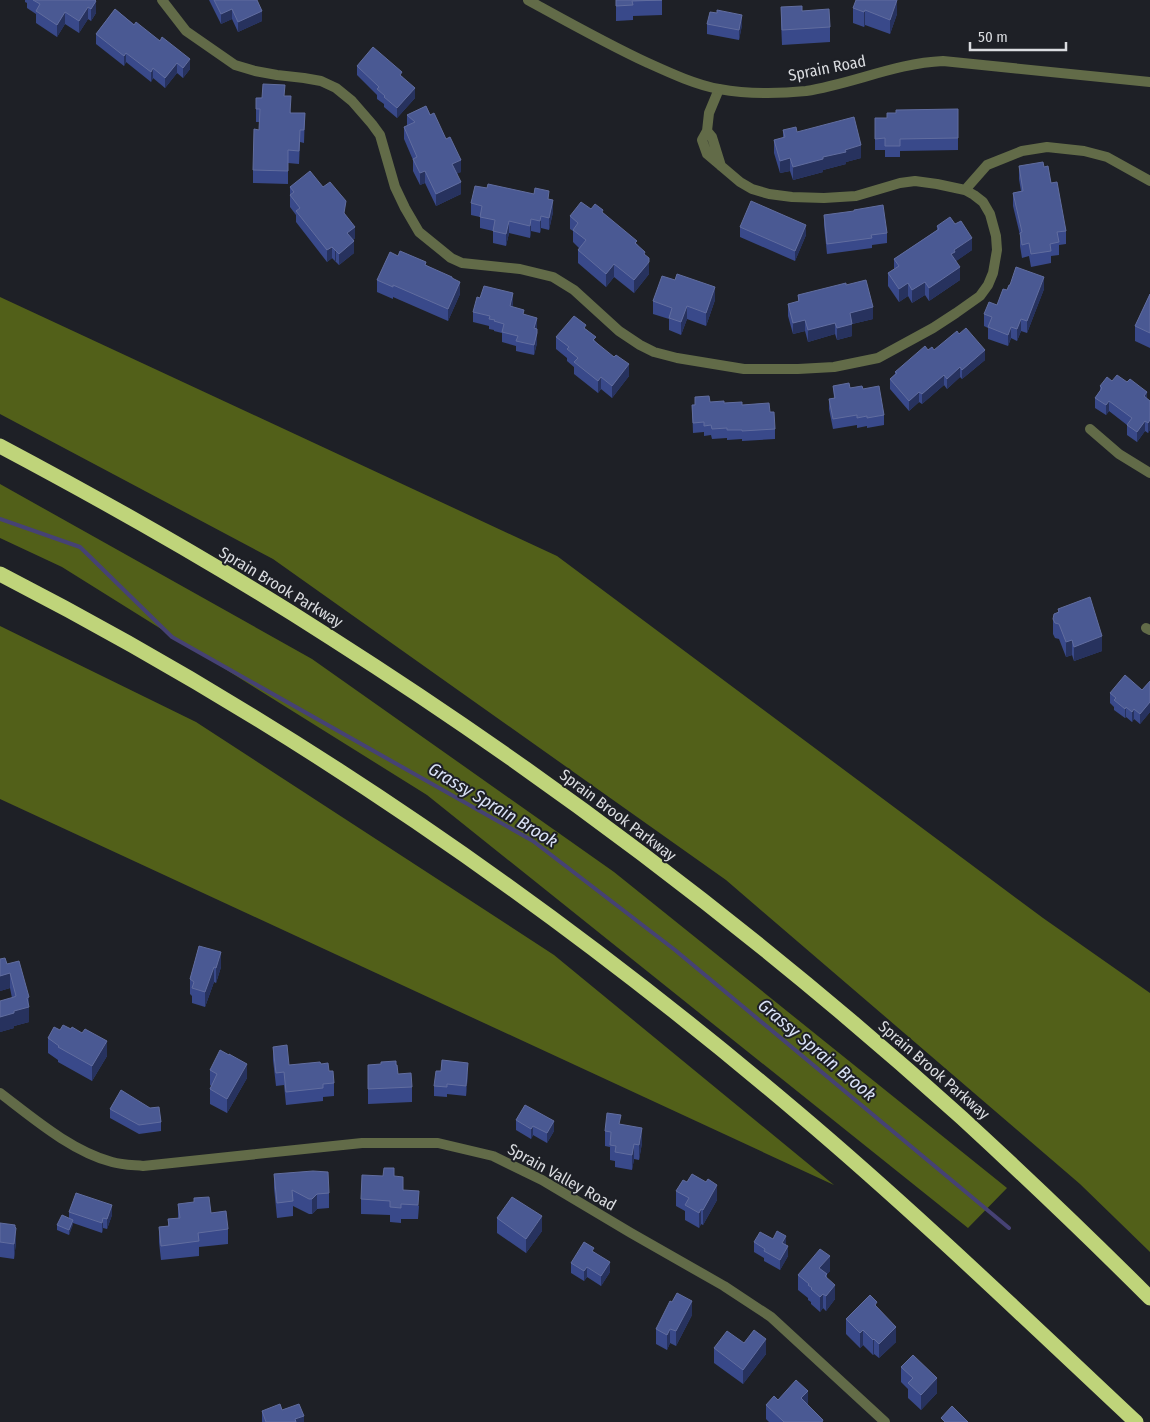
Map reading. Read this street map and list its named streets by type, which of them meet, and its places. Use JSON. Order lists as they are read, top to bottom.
{
  "streets": {
    "highway": ["Sprain Brook Parkway"],
    "street": ["Sprain Road", "Sprain Valley Road"]
  },
  "water": ["Grassy Sprain Brook"],
  "scale_bar": "50 m"
}
